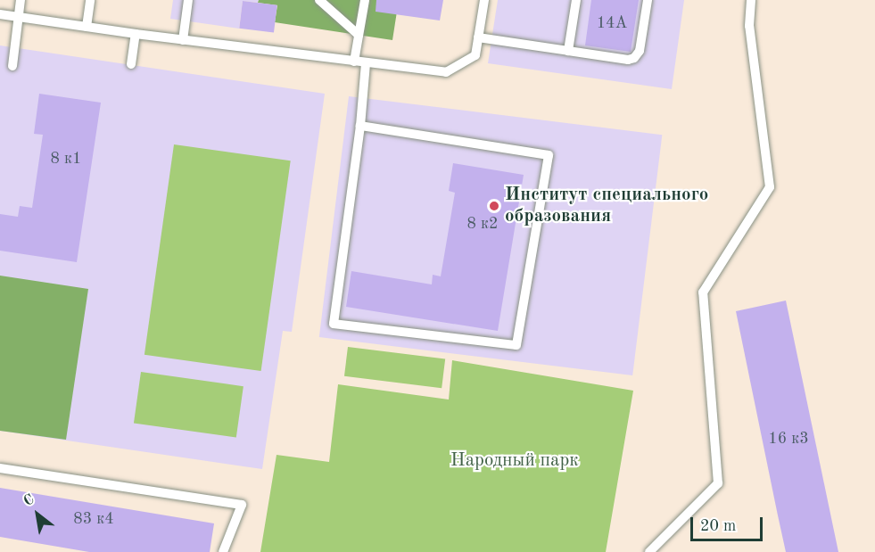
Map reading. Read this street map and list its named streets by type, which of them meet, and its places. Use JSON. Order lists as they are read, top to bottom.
{
  "parks": ["Народный парк"],
  "places": ["Институт специального образования"],
  "house_numbers": [
    "14А",
    "8 к1",
    "8 к2",
    "16 к3",
    "83 к4"
  ],
  "scale_bar": "20 m",
  "north": "top left"
}
